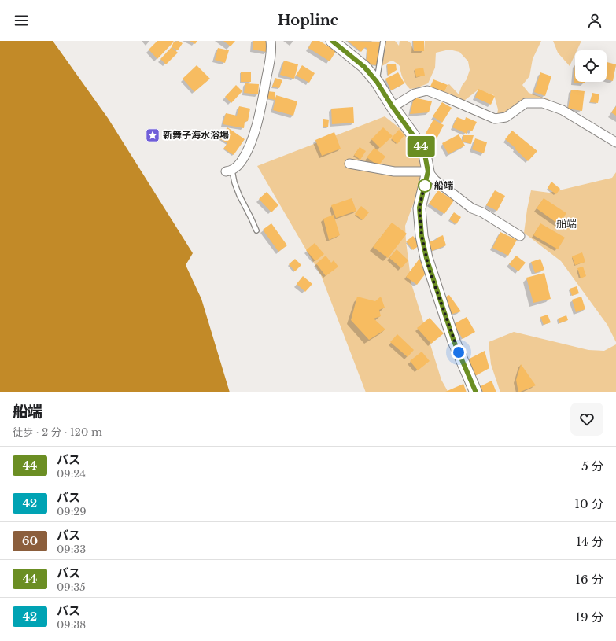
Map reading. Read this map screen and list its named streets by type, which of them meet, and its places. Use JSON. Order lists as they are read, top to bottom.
{
  "districts": ["船端"],
  "places": {
    "place": ["新舞子海水浴場"],
    "other": ["船端"]
  },
  "lines": ["bus line 44"],
  "page": {
    "header": "Hopline",
    "on_map": "44",
    "heading": ["船端", "徒歩 · 2 分 · 120 m"],
    "list": [
      {
        "mark": "44",
        "name": "バス",
        "note": "09:24",
        "value": "5 分"
      },
      {
        "mark": "42",
        "name": "バス",
        "note": "09:29",
        "value": "10 分"
      },
      {
        "mark": "60",
        "name": "バス",
        "note": "09:33",
        "value": "14 分"
      },
      {
        "mark": "44",
        "name": "バス",
        "note": "09:35",
        "value": "16 分"
      },
      {
        "mark": "42",
        "name": "バス",
        "note": "09:38",
        "value": "19 分"
      }
    ]
  }
}
